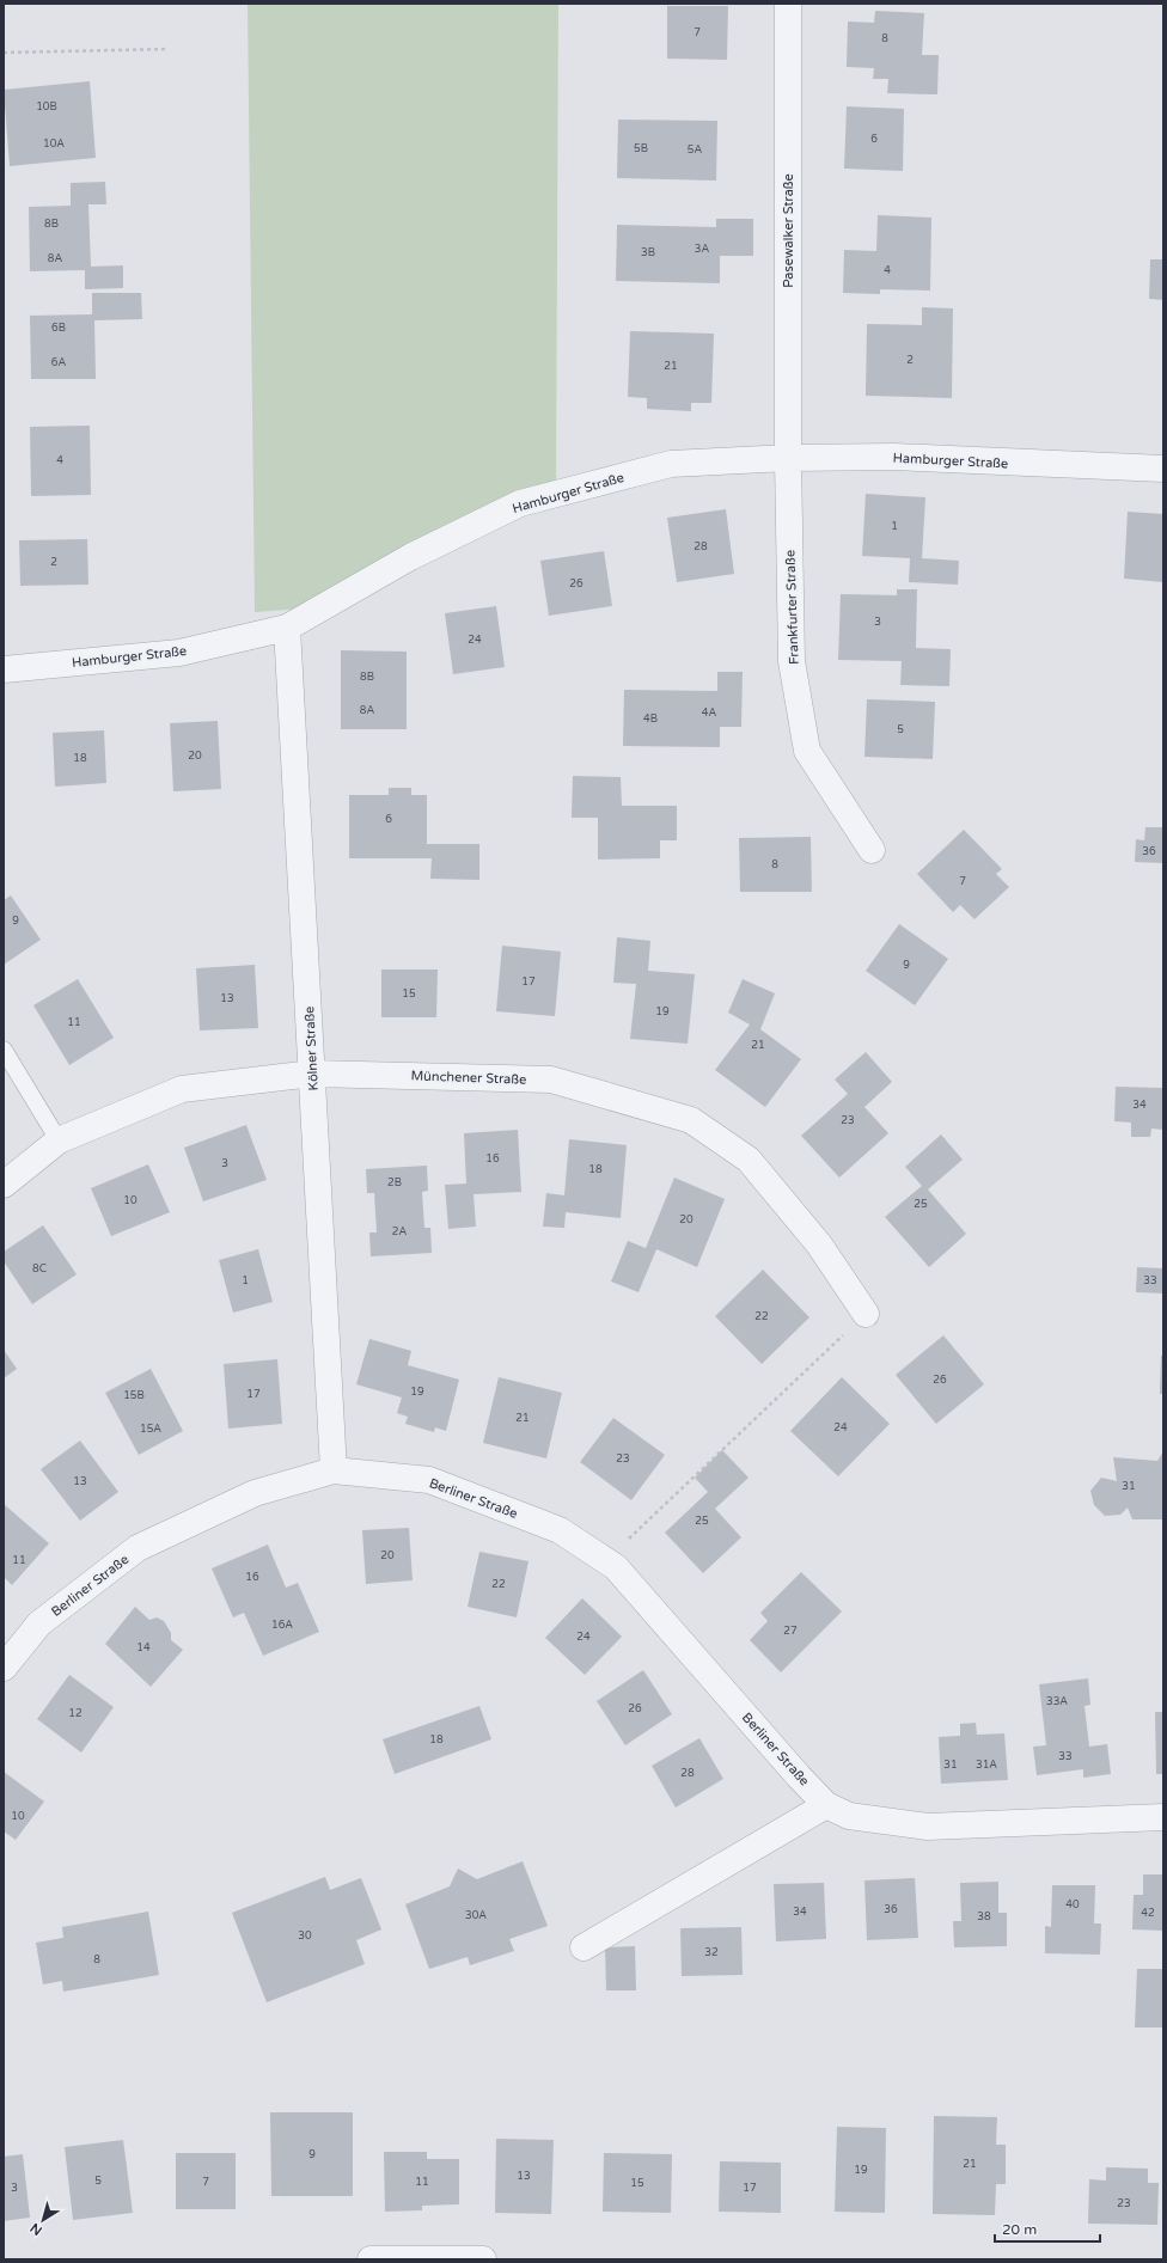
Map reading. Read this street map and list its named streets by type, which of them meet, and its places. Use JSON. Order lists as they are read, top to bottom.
{
  "streets": {
    "street": [
      "Pasewalker Straße",
      "Hamburger Straße",
      "Frankfurter Straße",
      "Kölner Straße",
      "Münchener Straße",
      "Berliner Straße"
    ]
  },
  "crossings": [
    ["Pasewalker Straße", "Hamburger Straße"],
    ["Pasewalker Straße", "Frankfurter Straße"],
    ["Hamburger Straße", "Frankfurter Straße"],
    ["Hamburger Straße", "Kölner Straße"],
    ["Kölner Straße", "Münchener Straße"],
    ["Kölner Straße", "Berliner Straße"]
  ],
  "house_numbers": [
    "7",
    "8",
    "10B",
    "6",
    "10A",
    "5B",
    "5A",
    "8B",
    "3A",
    "3B",
    "8A",
    "4",
    "6B",
    "2",
    "6A",
    "21",
    "4",
    "1",
    "28",
    "2",
    "26",
    "3",
    "24",
    "8B",
    "8A",
    "4A",
    "4B",
    "5",
    "20",
    "18",
    "6",
    "36",
    "8",
    "7",
    "9",
    "9",
    "17",
    "15",
    "13",
    "19",
    "11",
    "21",
    "34",
    "23",
    "16",
    "3",
    "18",
    "2B",
    "10",
    "25",
    "20",
    "2A",
    "8C",
    "1",
    "33",
    "22",
    "26",
    "19",
    "17",
    "15B",
    "21",
    "24",
    "15A",
    "23",
    "13",
    "31",
    "25",
    "20",
    "11",
    "16",
    "22",
    "16A",
    "27",
    "24",
    "14",
    "33A",
    "26",
    "12",
    "18",
    "33",
    "31",
    "31A",
    "28",
    "10",
    "40",
    "36",
    "34",
    "42",
    "30A",
    "38",
    "30",
    "32",
    "8",
    "9",
    "21",
    "19",
    "13",
    "5",
    "7",
    "11",
    "15",
    "3",
    "17",
    "23"
  ],
  "scale_bar": "20 m",
  "north": "bottom left"
}
